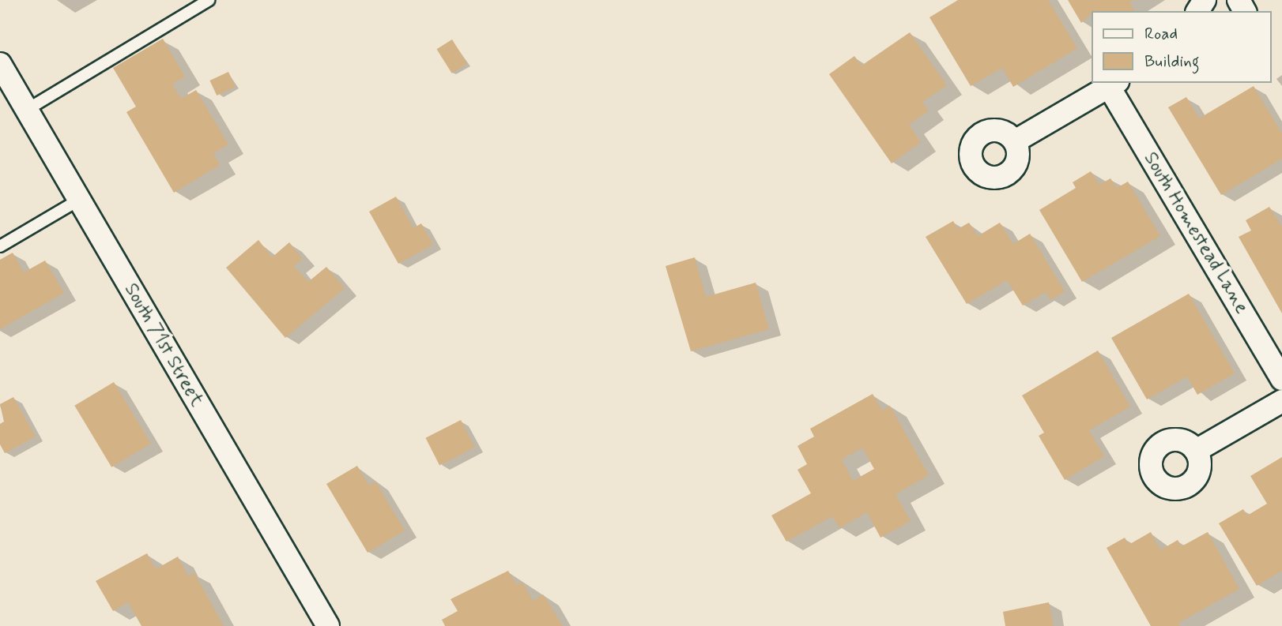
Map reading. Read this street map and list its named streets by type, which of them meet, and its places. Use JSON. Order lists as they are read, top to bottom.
{
  "streets": {
    "street": ["South Homestead Lane", "South 71st Street"]
  },
  "legend": ["Road", "Building"]
}
